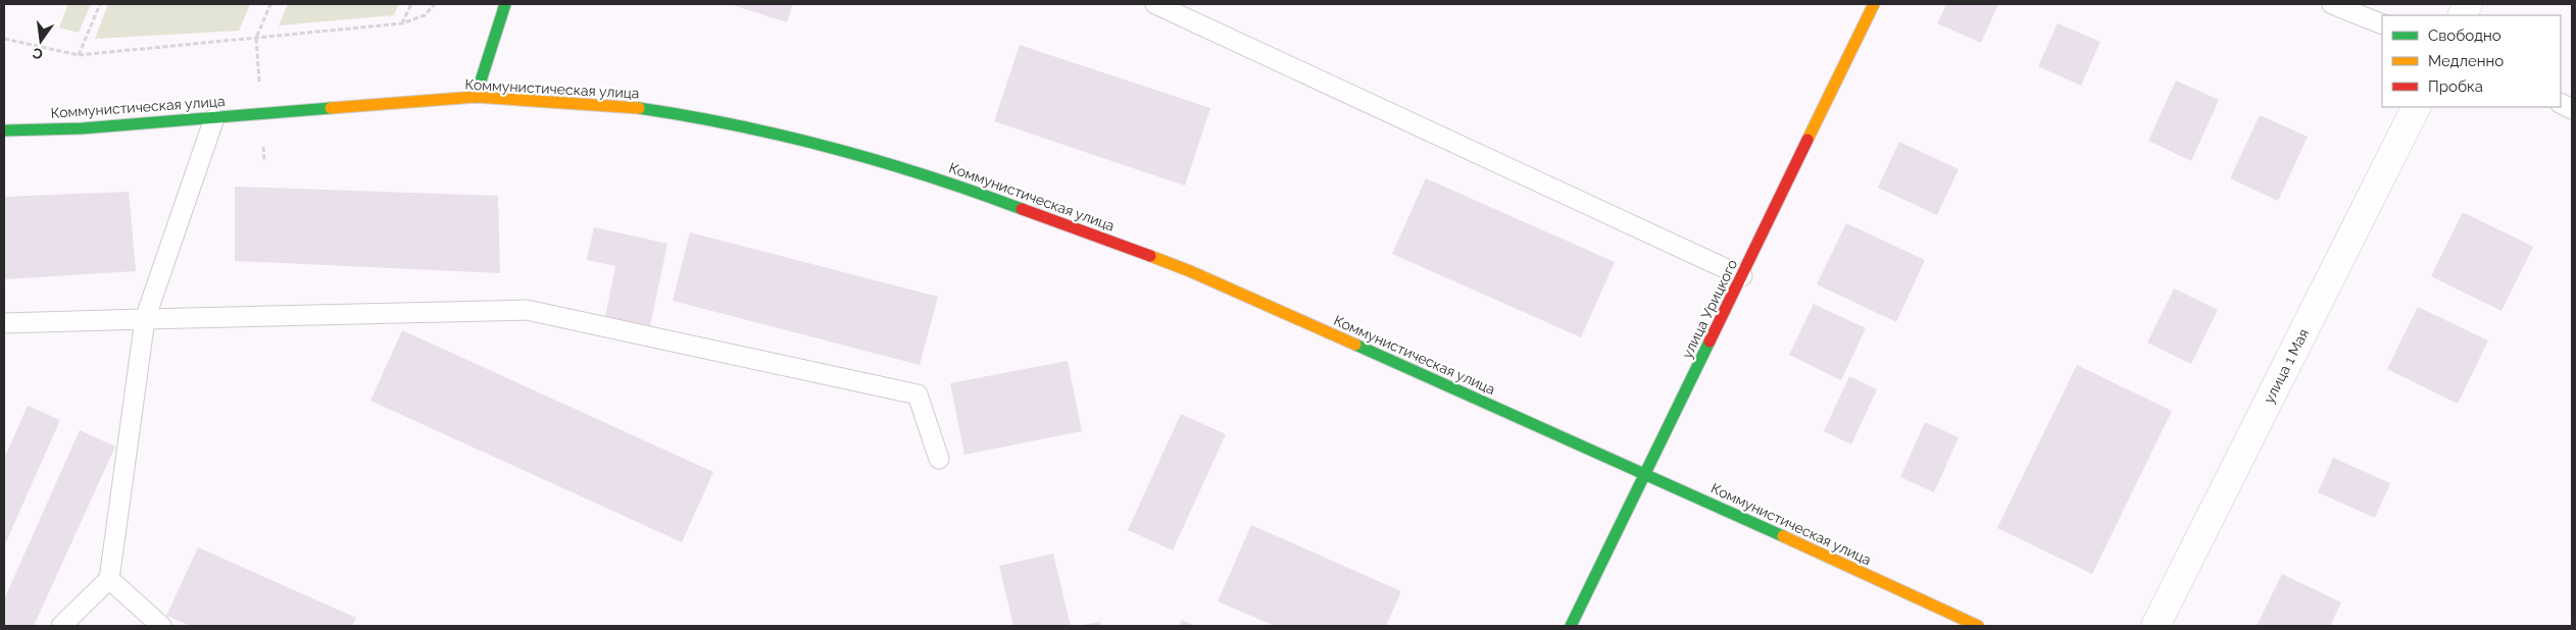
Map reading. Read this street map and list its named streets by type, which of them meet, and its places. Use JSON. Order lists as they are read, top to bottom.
{
  "streets": {
    "main road": ["Коммунистическая улица", "улица Урицкого"],
    "street": ["улица 1 Мая"]
  },
  "crossings": [
    ["Коммунистическая улица", "улица Урицкого"]
  ],
  "legend": ["Свободно", "Медленно", "Пробка"],
  "north": "bottom"
}
